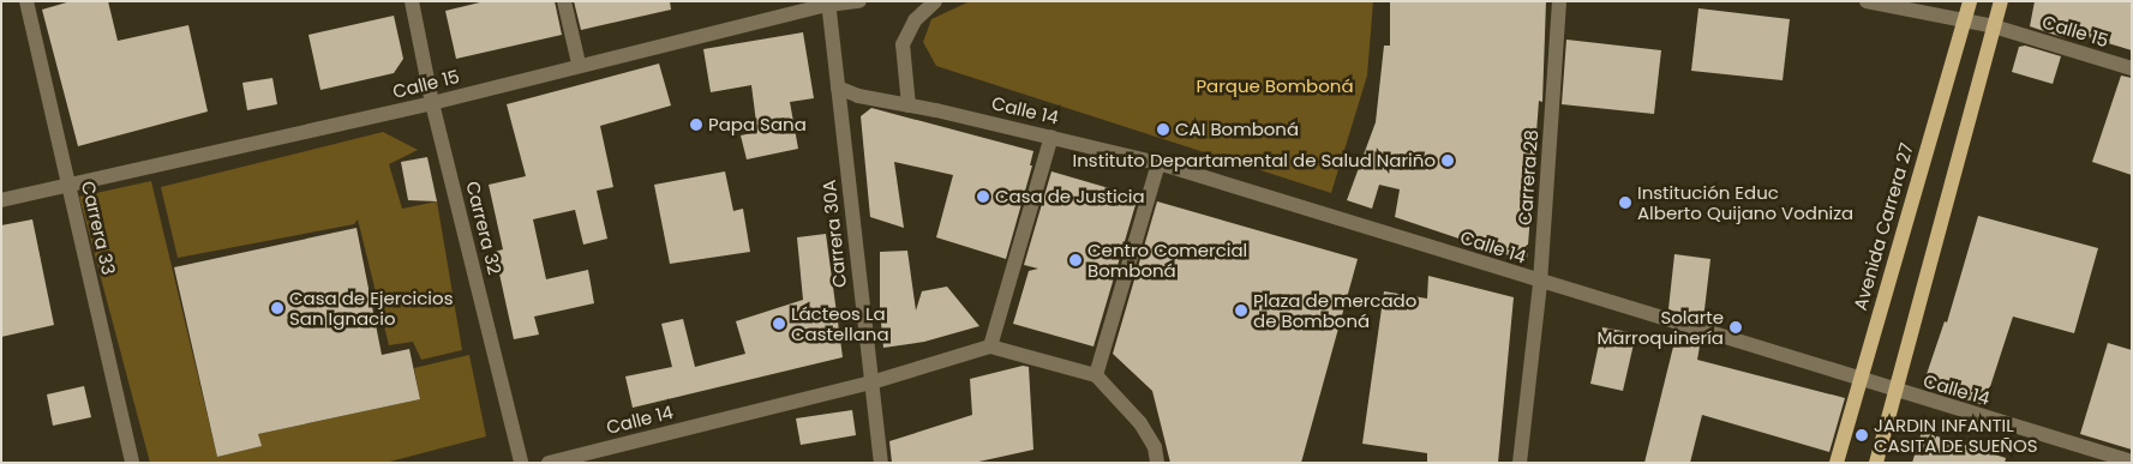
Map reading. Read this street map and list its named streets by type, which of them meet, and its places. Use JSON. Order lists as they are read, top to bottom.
{
  "streets": {
    "main road": ["Avenida Carrera 27"],
    "street": [
      "Calle 15",
      "Calle 14",
      "Carrera 28",
      "Carrera 33",
      "Carrera 32",
      "Carrera 30A"
    ]
  },
  "crossings": [
    ["Calle 15", "Avenida Carrera 27"],
    ["Calle 15", "Carrera 33"],
    ["Calle 15", "Carrera 32"],
    ["Calle 15", "Carrera 30A"],
    ["Calle 14", "Carrera 28"],
    ["Calle 14", "Avenida Carrera 27"],
    ["Calle 14", "Carrera 30A"]
  ],
  "parks": ["Parque Bomboná"],
  "places": [
    "Papa Sana",
    "CAI Bomboná",
    "Instituto Departamental de Salud Nariño",
    "Casa de Justicia",
    "Institución Educ Alberto Quijano Vodniza",
    "Centro Comercial Bomboná",
    "Casa de Ejercicios San Ignacio",
    "Plaza de mercado de Bomboná",
    "Lácteos La Castellana",
    "Solarte Marroquinería",
    "JARDIN INFANTIL CASITA DE SUEÑOS"
  ]
}
